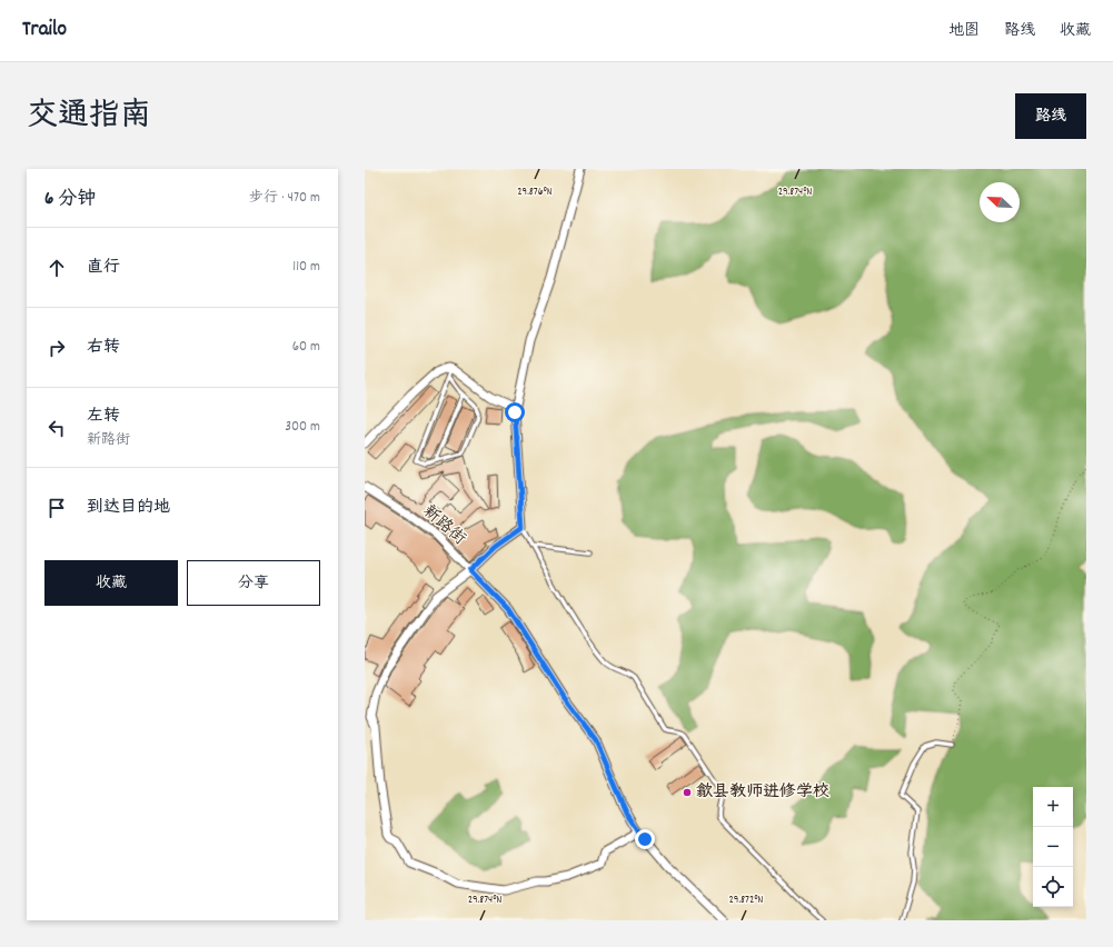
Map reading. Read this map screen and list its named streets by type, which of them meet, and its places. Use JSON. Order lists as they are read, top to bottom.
{
  "streets": {
    "street": ["新路街"]
  },
  "places": ["歙县教师进修学校"],
  "north": "top left",
  "page": {
    "header": "Trailo",
    "nav": ["地图", "路线", "收藏"],
    "title": "交通指南",
    "buttons": [
      "路线",
      ["收藏", "分享"]
    ],
    "heading": ["6 分钟", "步行 · 470 m"],
    "list": [
      ["直行", "110 m"],
      ["右转", "60 m"],
      ["左转", "新路街", "300 m"],
      "到达目的地"
    ],
    "map_buttons": ["+", "−"]
  },
  "coordinates": ["29.876°N", "29.874°N", "29.872°N"]
}
